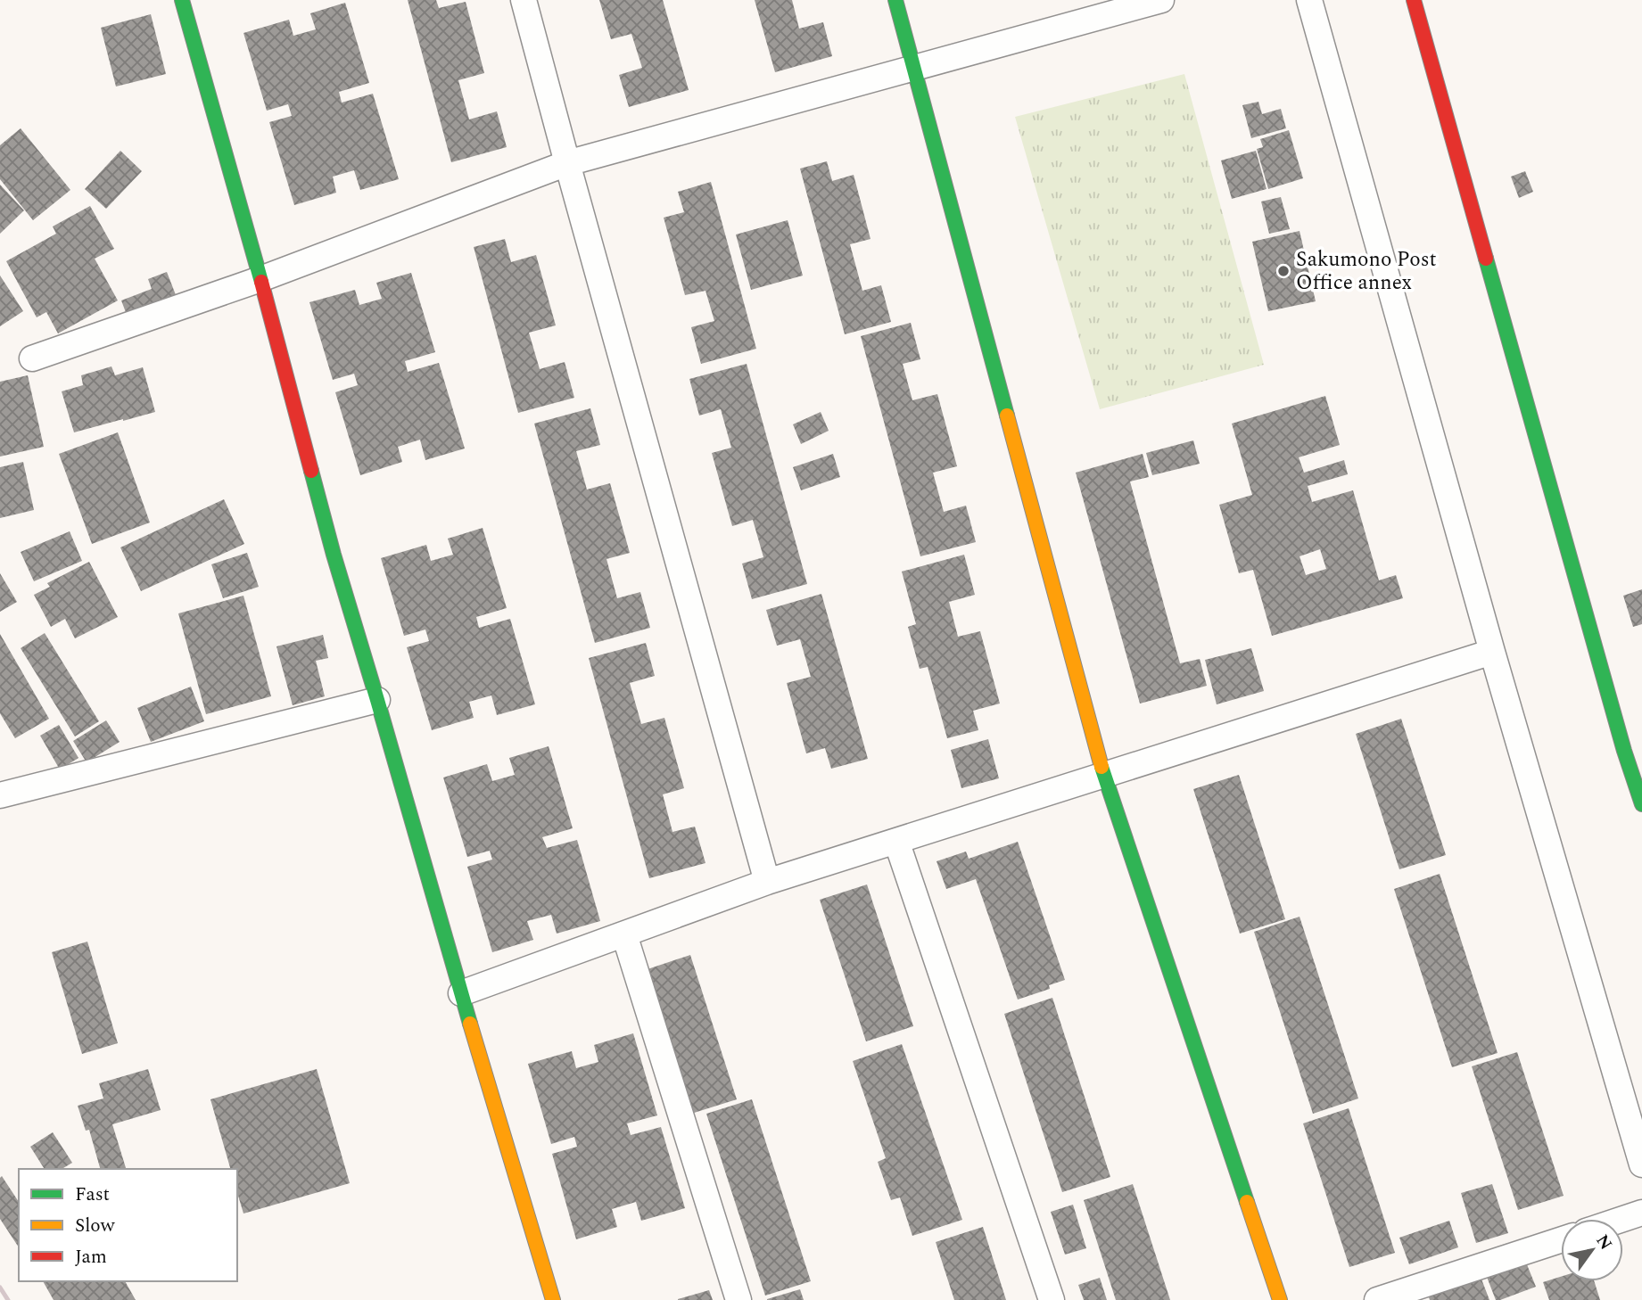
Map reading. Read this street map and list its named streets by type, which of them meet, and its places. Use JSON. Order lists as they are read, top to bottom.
{
  "places": ["Sakumono Post Office annex"],
  "legend": ["Fast", "Slow", "Jam"],
  "north": "top right"
}
